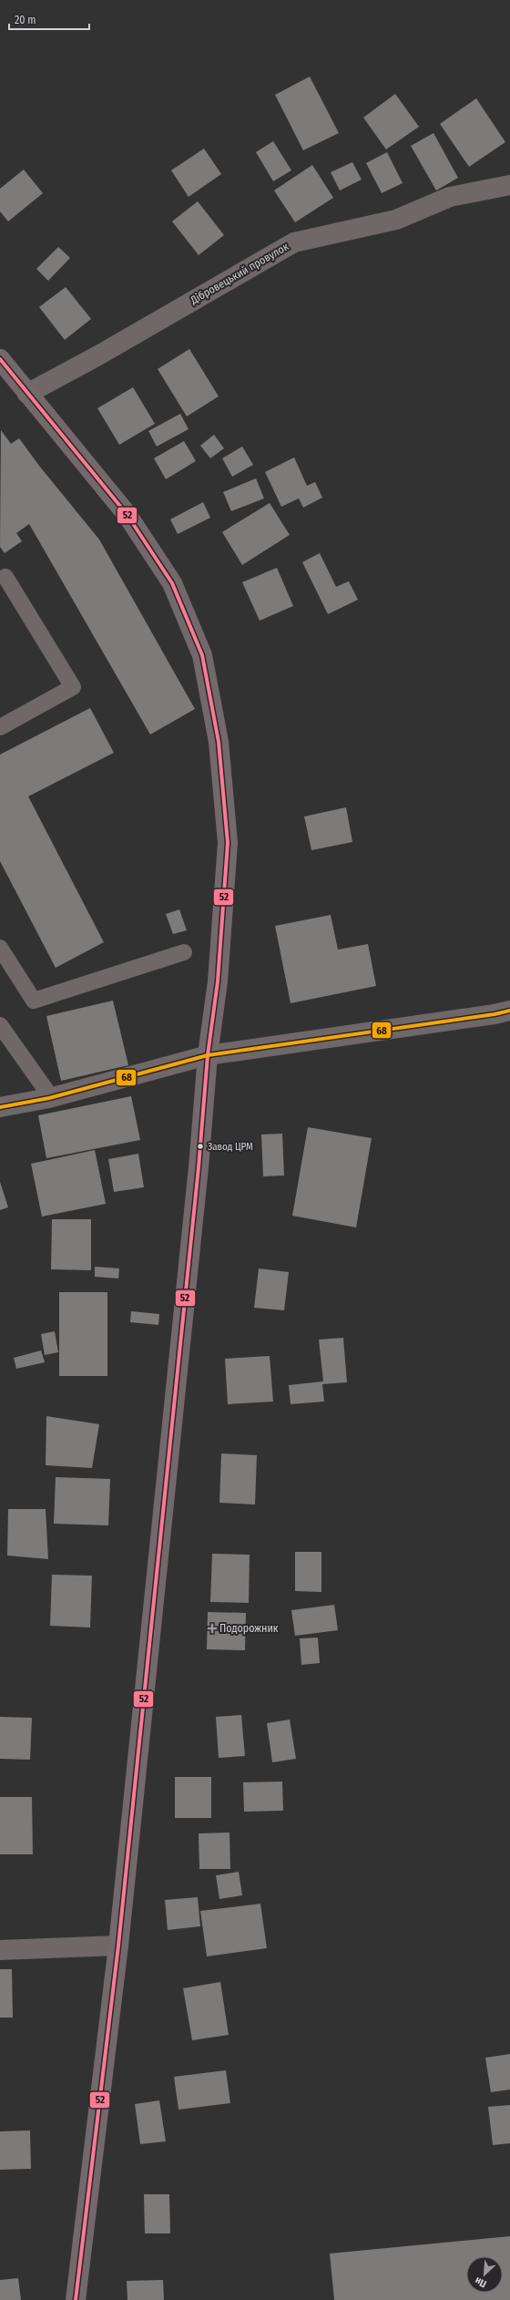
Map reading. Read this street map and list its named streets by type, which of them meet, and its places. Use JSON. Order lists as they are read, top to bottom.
{
  "streets": {
    "street": ["Дібровецький провулок"]
  },
  "places": {
    "other": ["Завод ЦРМ"],
    "health": ["Подорожник"]
  },
  "lines": ["transit line 52", "transit line 68"],
  "scale_bar": "20 m",
  "north": "bottom left"
}
